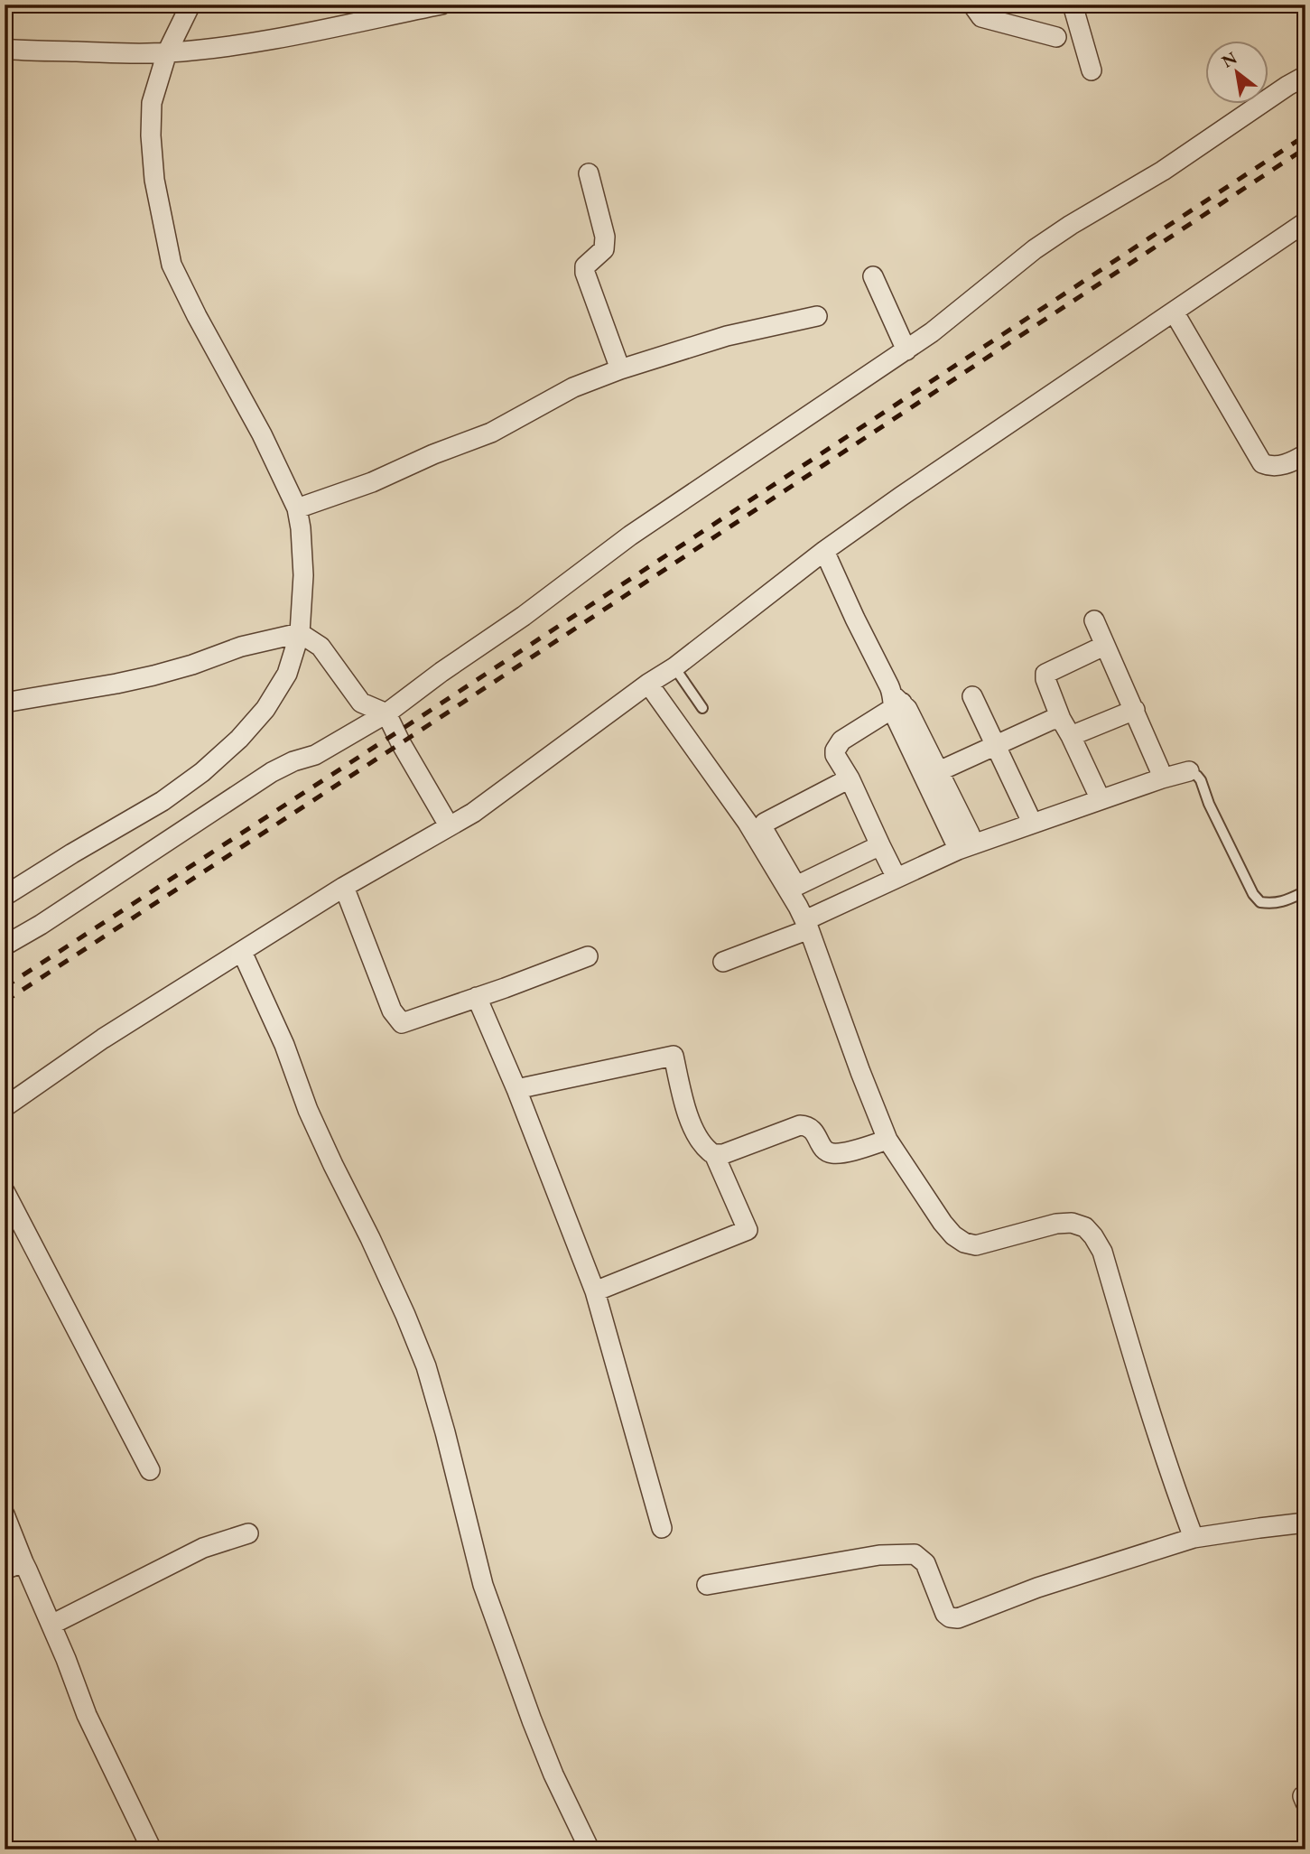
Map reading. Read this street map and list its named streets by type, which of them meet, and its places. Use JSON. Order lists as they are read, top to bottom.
{
  "north": "top left"
}
